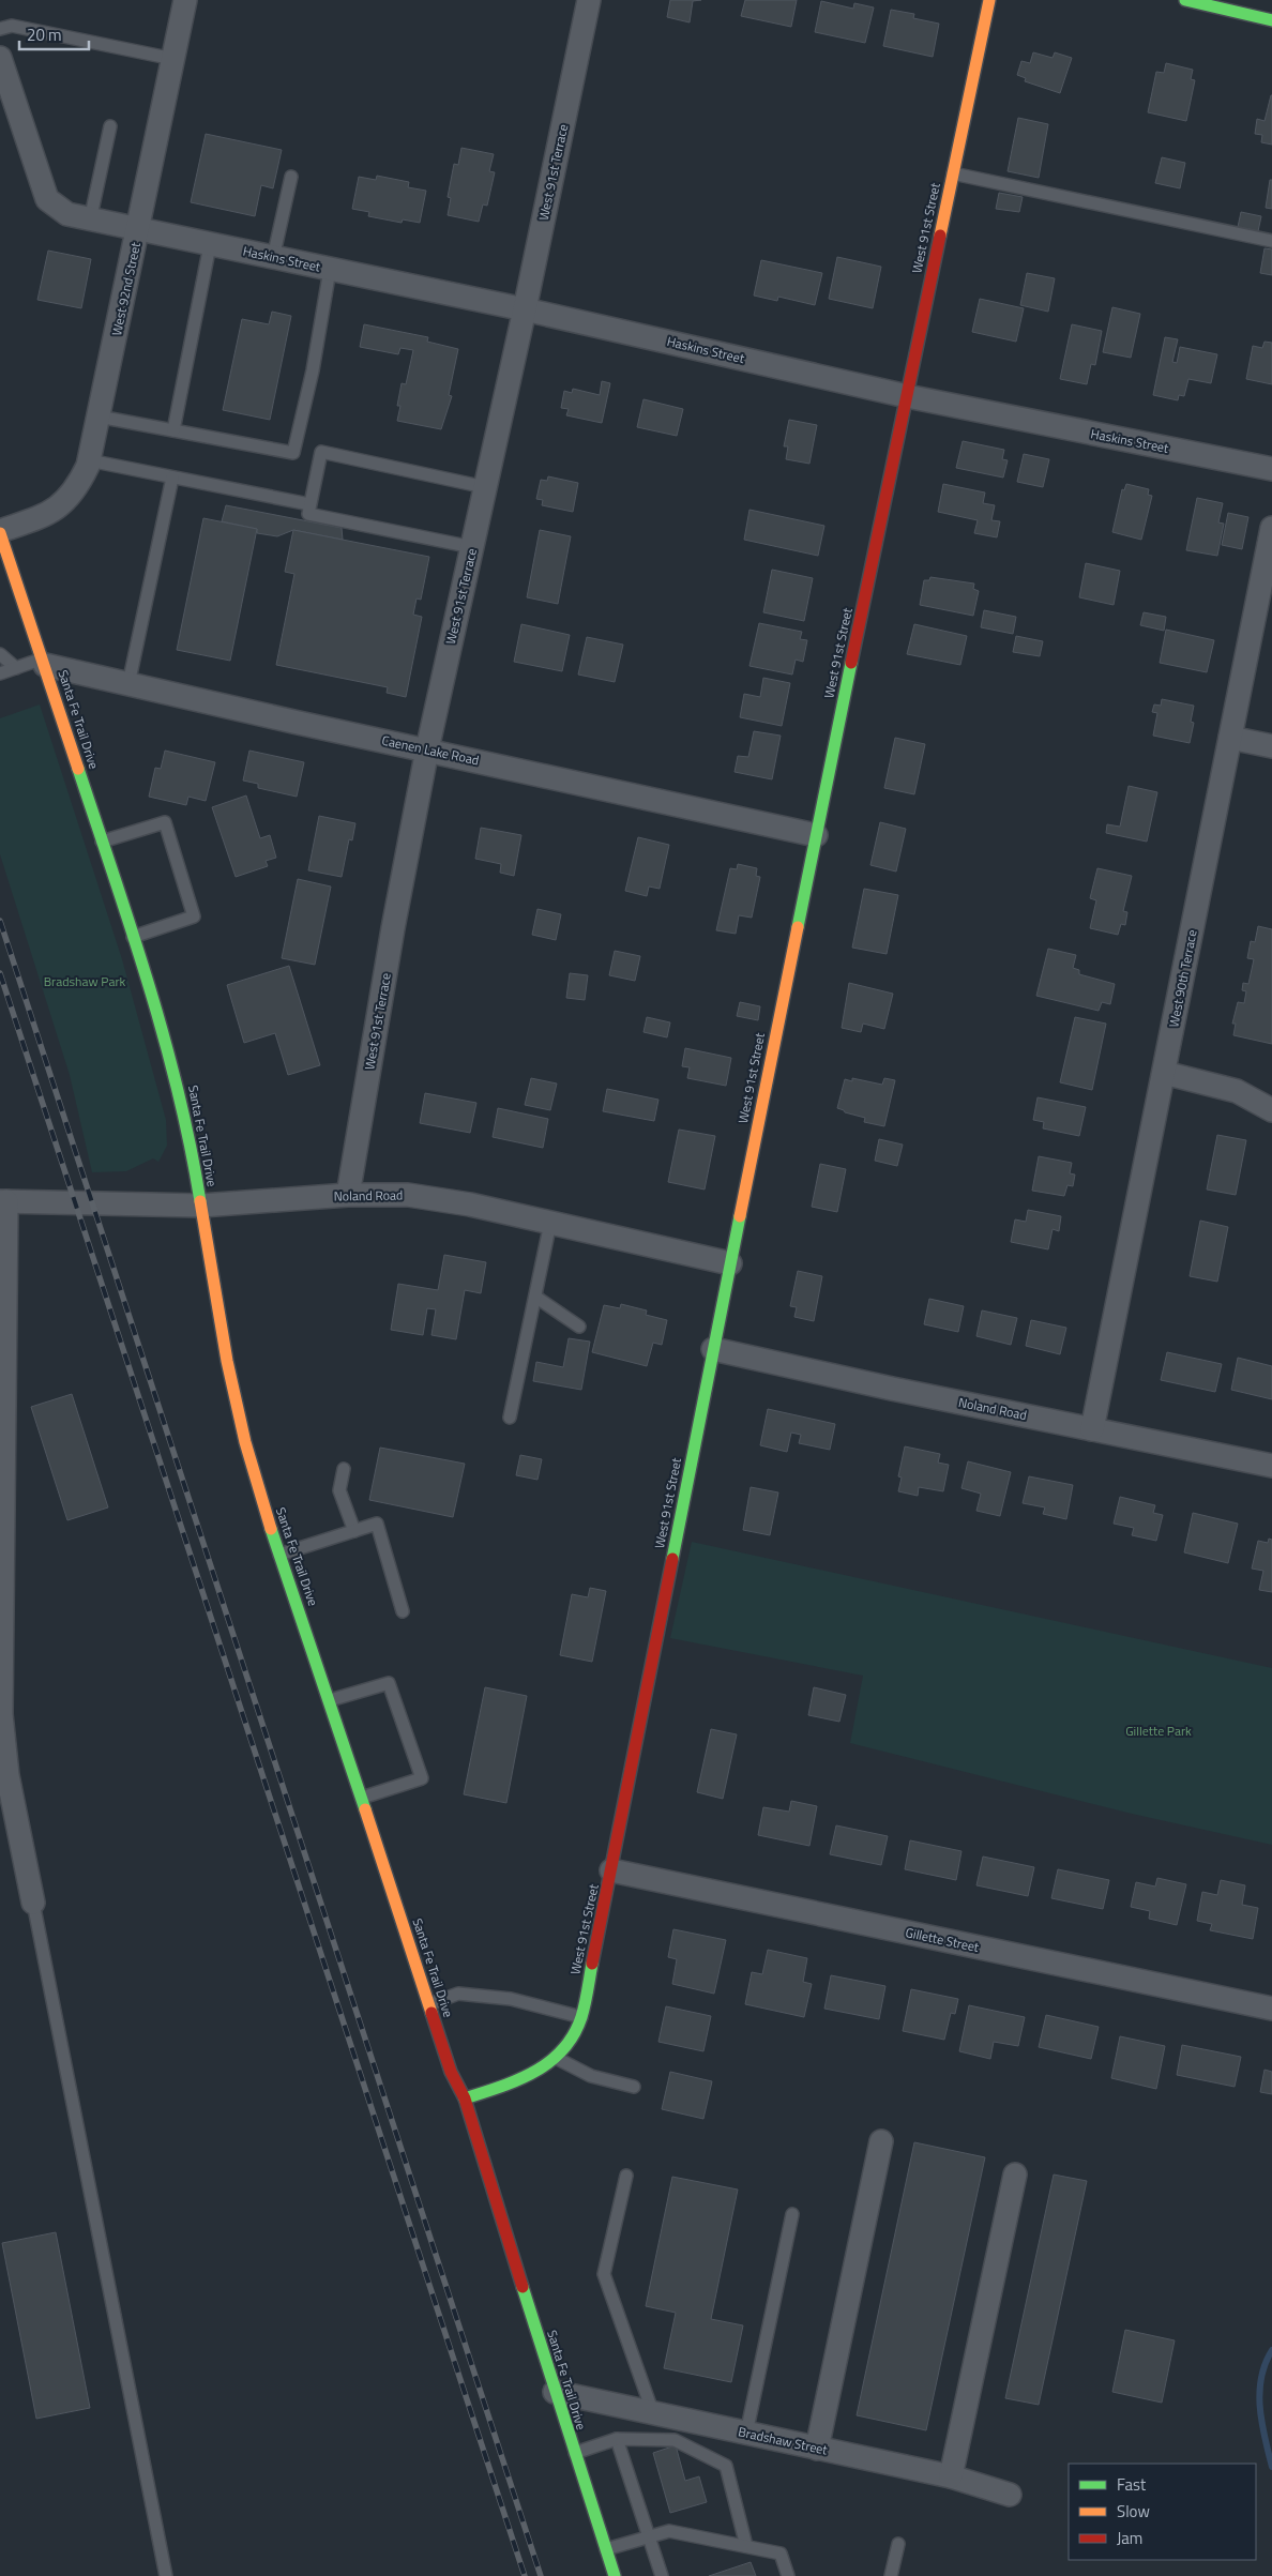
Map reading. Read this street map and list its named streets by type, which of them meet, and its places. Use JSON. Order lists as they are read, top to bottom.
{
  "streets": {
    "main road": ["West 91st Street", "Santa Fe Trail Drive"],
    "street": [
      "West 91st Terrace",
      "Haskins Street",
      "West 92nd Street",
      "Caenen Lake Road",
      "West 90th Terrace",
      "Noland Road",
      "Gillette Street",
      "Bradshaw Street"
    ]
  },
  "crossings": [
    ["West 91st Terrace", "Haskins Street"],
    ["West 91st Terrace", "Caenen Lake Road"],
    ["West 91st Terrace", "Noland Road"],
    ["West 91st Street", "Haskins Street"],
    ["West 91st Street", "Santa Fe Trail Drive"],
    ["West 91st Street", "Caenen Lake Road"],
    ["West 91st Street", "Noland Road"],
    ["West 91st Street", "Gillette Street"],
    ["Haskins Street", "West 92nd Street"],
    ["West 92nd Street", "Santa Fe Trail Drive"],
    ["Santa Fe Trail Drive", "Caenen Lake Road"],
    ["Santa Fe Trail Drive", "Noland Road"],
    ["Santa Fe Trail Drive", "Bradshaw Street"],
    ["West 90th Terrace", "Noland Road"]
  ],
  "parks": ["Bradshaw Park", "Gillette Park"],
  "legend": ["Fast", "Slow", "Jam"],
  "scale_bar": "20 m"
}
